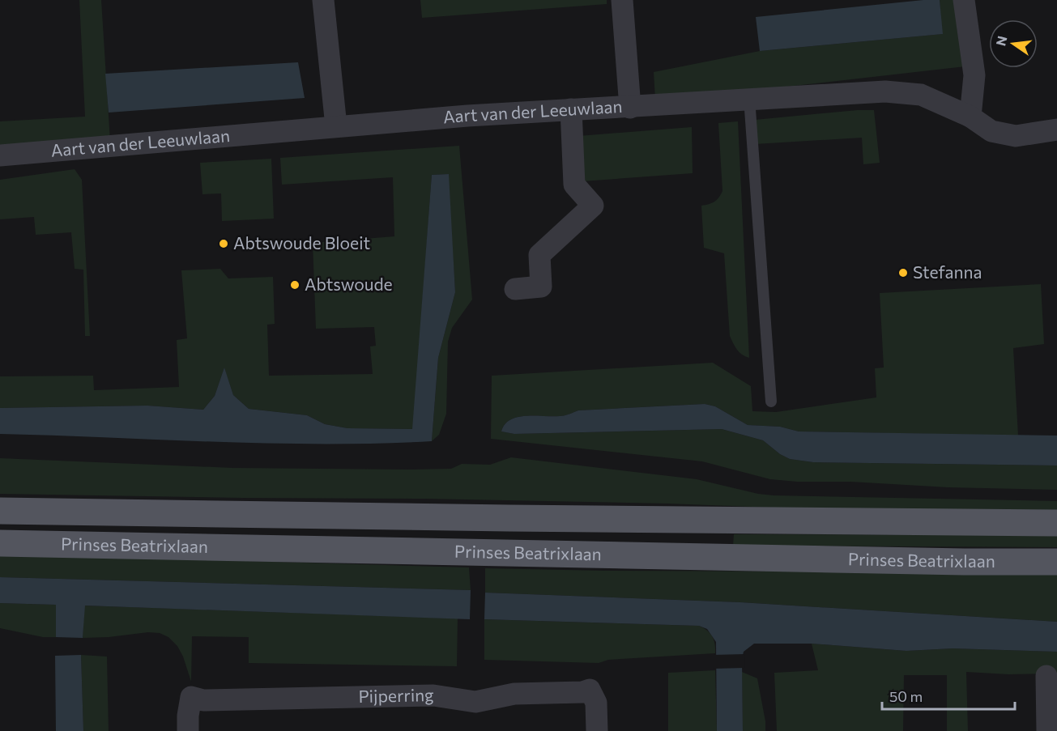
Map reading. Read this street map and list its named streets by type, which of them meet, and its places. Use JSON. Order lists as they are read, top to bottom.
{
  "streets": {
    "main road": ["Prinses Beatrixlaan"],
    "street": ["Aart van der Leeuwlaan", "Pijperring"]
  },
  "places": ["Abtswoude Bloeit", "Stefanna", "Abtswoude"],
  "scale_bar": "50 m",
  "north": "left"
}
